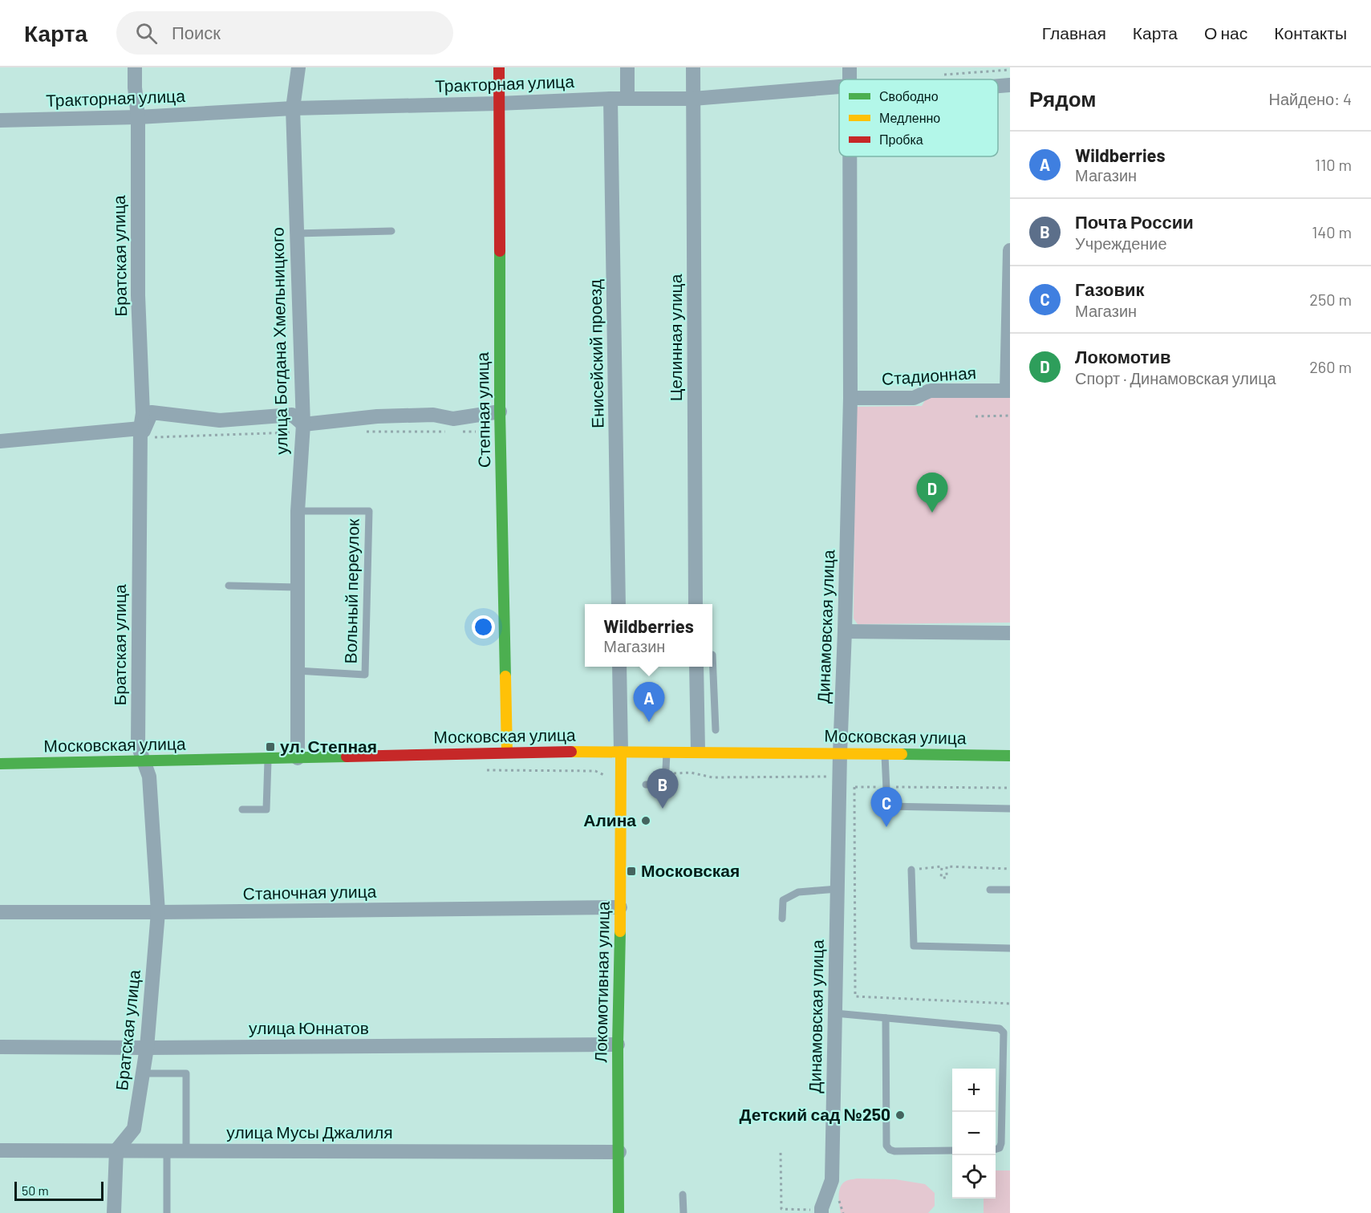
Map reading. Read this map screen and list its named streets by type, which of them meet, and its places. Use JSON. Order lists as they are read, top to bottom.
{
  "streets": {
    "street": [
      "Тракторная улица",
      "Братская улица",
      "Целинная улица",
      "улица Богдана Хмельницкого",
      "Енисейский проезд",
      "Стадионная",
      "Степная улица",
      "Динамовская улица",
      "Московская улица",
      "Станочная улица",
      "Локомотивная улица",
      "улица Юннатов",
      "улица Мусы Джалиля"
    ],
    "lane": ["Вольный переулок"]
  },
  "crossings": [
    ["Тракторная улица", "Братская улица"],
    ["Тракторная улица", "Целинная улица"],
    ["Тракторная улица", "улица Богдана Хмельницкого"],
    ["Тракторная улица", "Енисейский проезд"],
    ["Тракторная улица", "Степная улица"],
    ["Братская улица", "Московская улица"],
    ["Братская улица", "Станочная улица"],
    ["Братская улица", "улица Юннатов"],
    ["Братская улица", "улица Мусы Джалиля"],
    ["улица Богдана Хмельницкого", "Вольный переулок"],
    ["улица Богдана Хмельницкого", "Московская улица"],
    ["Стадионная", "Динамовская улица"],
    ["Степная улица", "Московская улица"],
    ["Динамовская улица", "Московская улица"],
    ["Московская улица", "Локомотивная улица"],
    ["Станочная улица", "Локомотивная улица"],
    ["Локомотивная улица", "улица Юннатов"],
    ["Локомотивная улица", "улица Мусы Джалиля"]
  ],
  "places": {
    "transit": ["ул. Степная", "Московская"],
    "other": ["Алина", "Детский сад №250"]
  },
  "legend": ["Свободно", "Медленно", "Пробка"],
  "scale_bar": "50 m",
  "page": {
    "header": "Карта",
    "search": "Поиск",
    "nav": [
      "Главная",
      "Карта",
      "О нас",
      "Контакты"
    ],
    "heading": ["Рядом", "Найдено: 4"],
    "list": [
      {
        "mark": "A",
        "name": "Wildberries",
        "note": "Магазин",
        "value": "110 m"
      },
      {
        "mark": "B",
        "name": "Почта России",
        "note": "Учреждение",
        "value": "140 m"
      },
      {
        "mark": "C",
        "name": "Газовик",
        "note": "Магазин",
        "value": "250 m"
      },
      {
        "mark": "D",
        "name": "Локомотив",
        "note": "Спорт · Динамовская улица",
        "value": "260 m"
      }
    ],
    "pins": [
      "D",
      "A",
      "B",
      "C"
    ],
    "popup": ["Wildberries", "Магазин"],
    "map_buttons": ["+", "−"],
    "scale": "50 m"
  }
}
